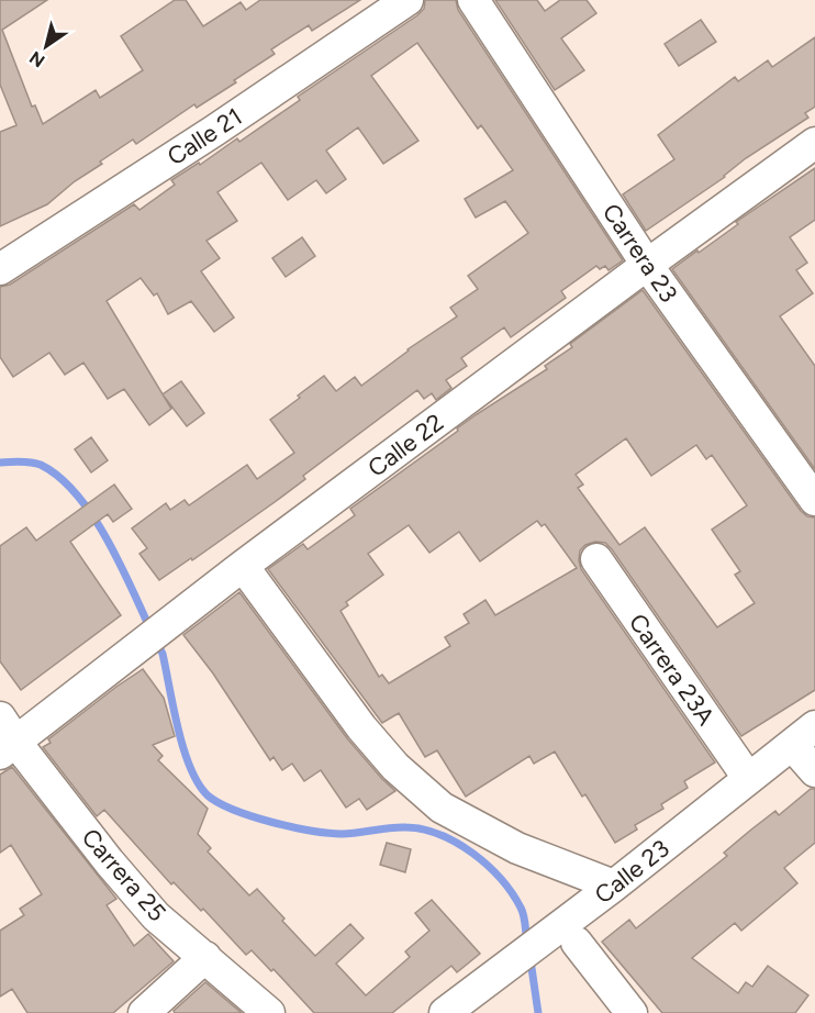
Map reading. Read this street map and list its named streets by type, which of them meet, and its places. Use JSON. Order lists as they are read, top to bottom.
{
  "streets": {
    "street": [
      "Calle 21",
      "Carrera 23",
      "Calle 22",
      "Carrera 23A",
      "Calle 23",
      "Carrera 25"
    ]
  },
  "crossings": [
    ["Carrera 23", "Calle 22"],
    ["Calle 22", "Carrera 25"],
    ["Carrera 23A", "Calle 23"]
  ],
  "north": "bottom left"
}
